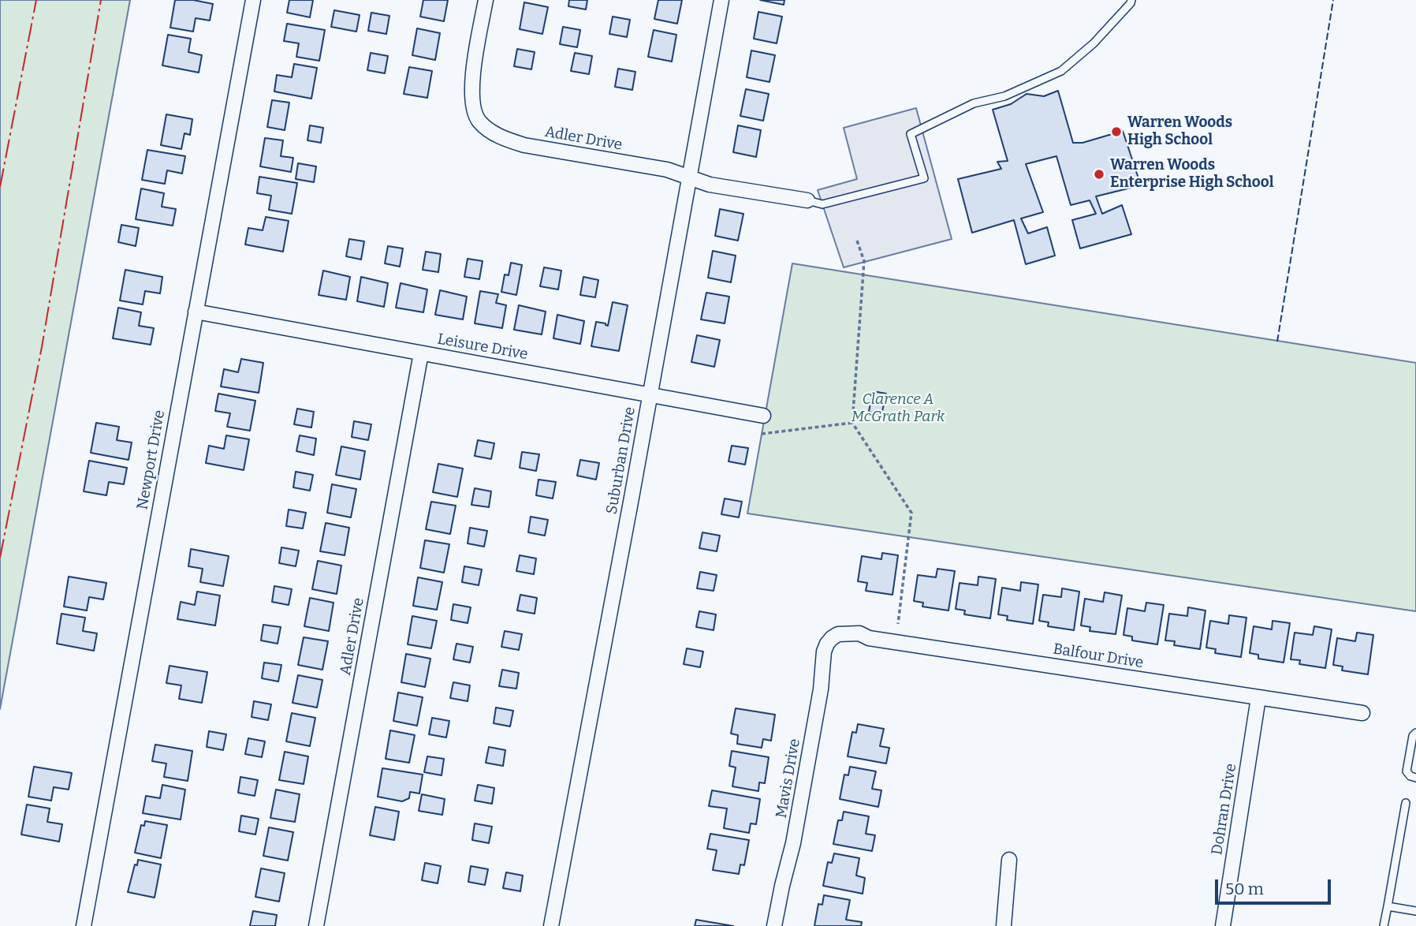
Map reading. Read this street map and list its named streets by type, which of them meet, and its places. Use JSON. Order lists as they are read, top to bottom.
{
  "streets": {
    "street": [
      "Adler Drive",
      "Leisure Drive",
      "Newport Drive",
      "Suburban Drive",
      "Balfour Drive",
      "Mavis Drive",
      "Dohran Drive"
    ]
  },
  "crossings": [
    ["Adler Drive", "Leisure Drive"],
    ["Adler Drive", "Suburban Drive"],
    ["Leisure Drive", "Newport Drive"],
    ["Leisure Drive", "Suburban Drive"],
    ["Balfour Drive", "Mavis Drive"],
    ["Balfour Drive", "Dohran Drive"]
  ],
  "parks": ["Clarence A McGrath Park"],
  "places": ["Warren Woods High School", "Warren Woods Enterprise High School"],
  "scale_bar": "50 m"
}
